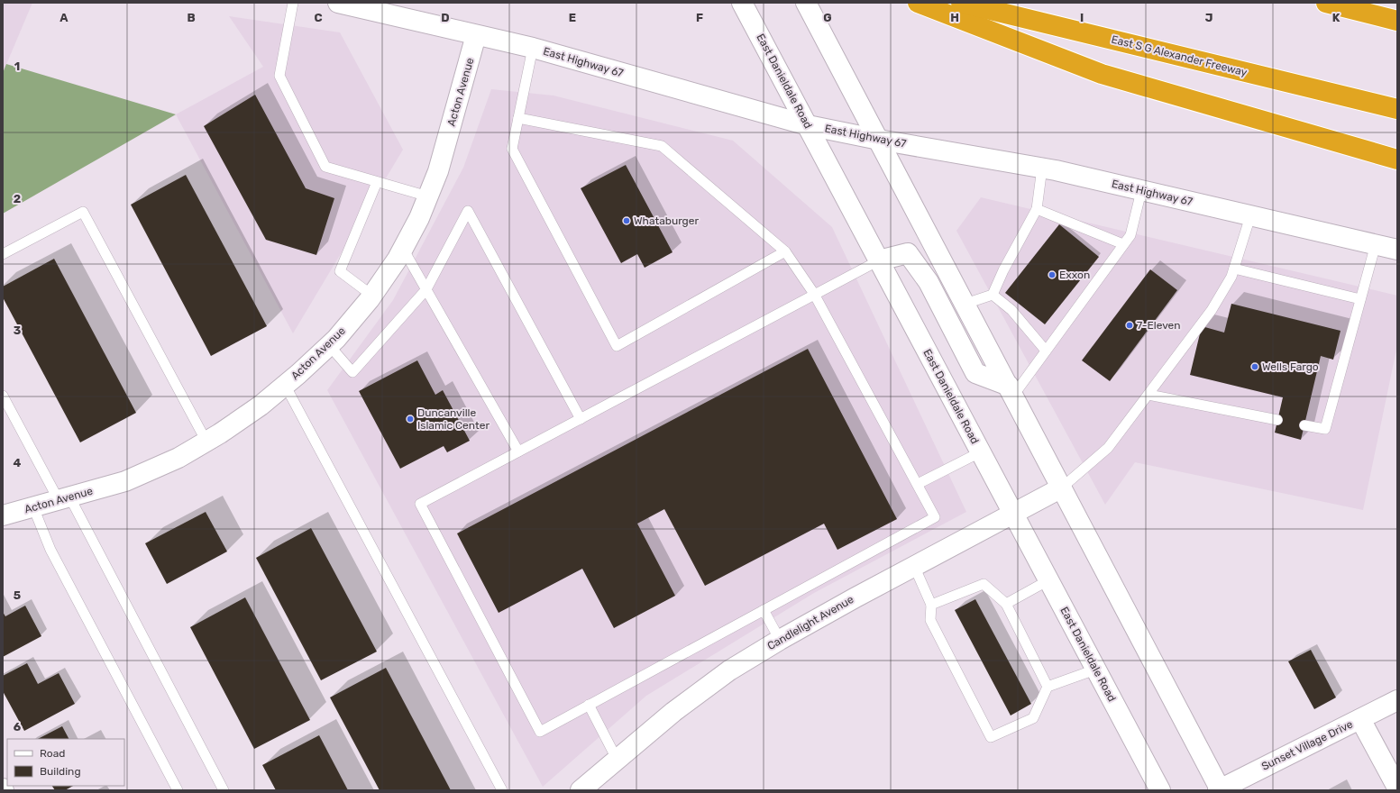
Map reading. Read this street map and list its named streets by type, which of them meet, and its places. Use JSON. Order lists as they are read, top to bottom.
{
  "streets": {
    "highway": ["East S G Alexander Freeway"],
    "main road": [
      "East Highway 67",
      "East Danieldale Road",
      "Acton Avenue",
      "Candlelight Avenue",
      "Sunset Village Drive"
    ]
  },
  "crossings": [
    ["East Highway 67", "East Danieldale Road"],
    ["East Highway 67", "Acton Avenue"],
    ["East Danieldale Road", "Candlelight Avenue"]
  ],
  "places": [
    "Whataburger",
    "Exxon",
    "7-Eleven",
    "Wells Fargo",
    "Duncanville Islamic Center"
  ],
  "legend": ["Road", "Building"],
  "grid": {
    "columns": [
      "A",
      "B",
      "C",
      "D",
      "E",
      "F",
      "G",
      "H",
      "I",
      "J",
      "K"
    ],
    "rows": [
      "1",
      "2",
      "3",
      "4",
      "5",
      "6"
    ]
  }
}
